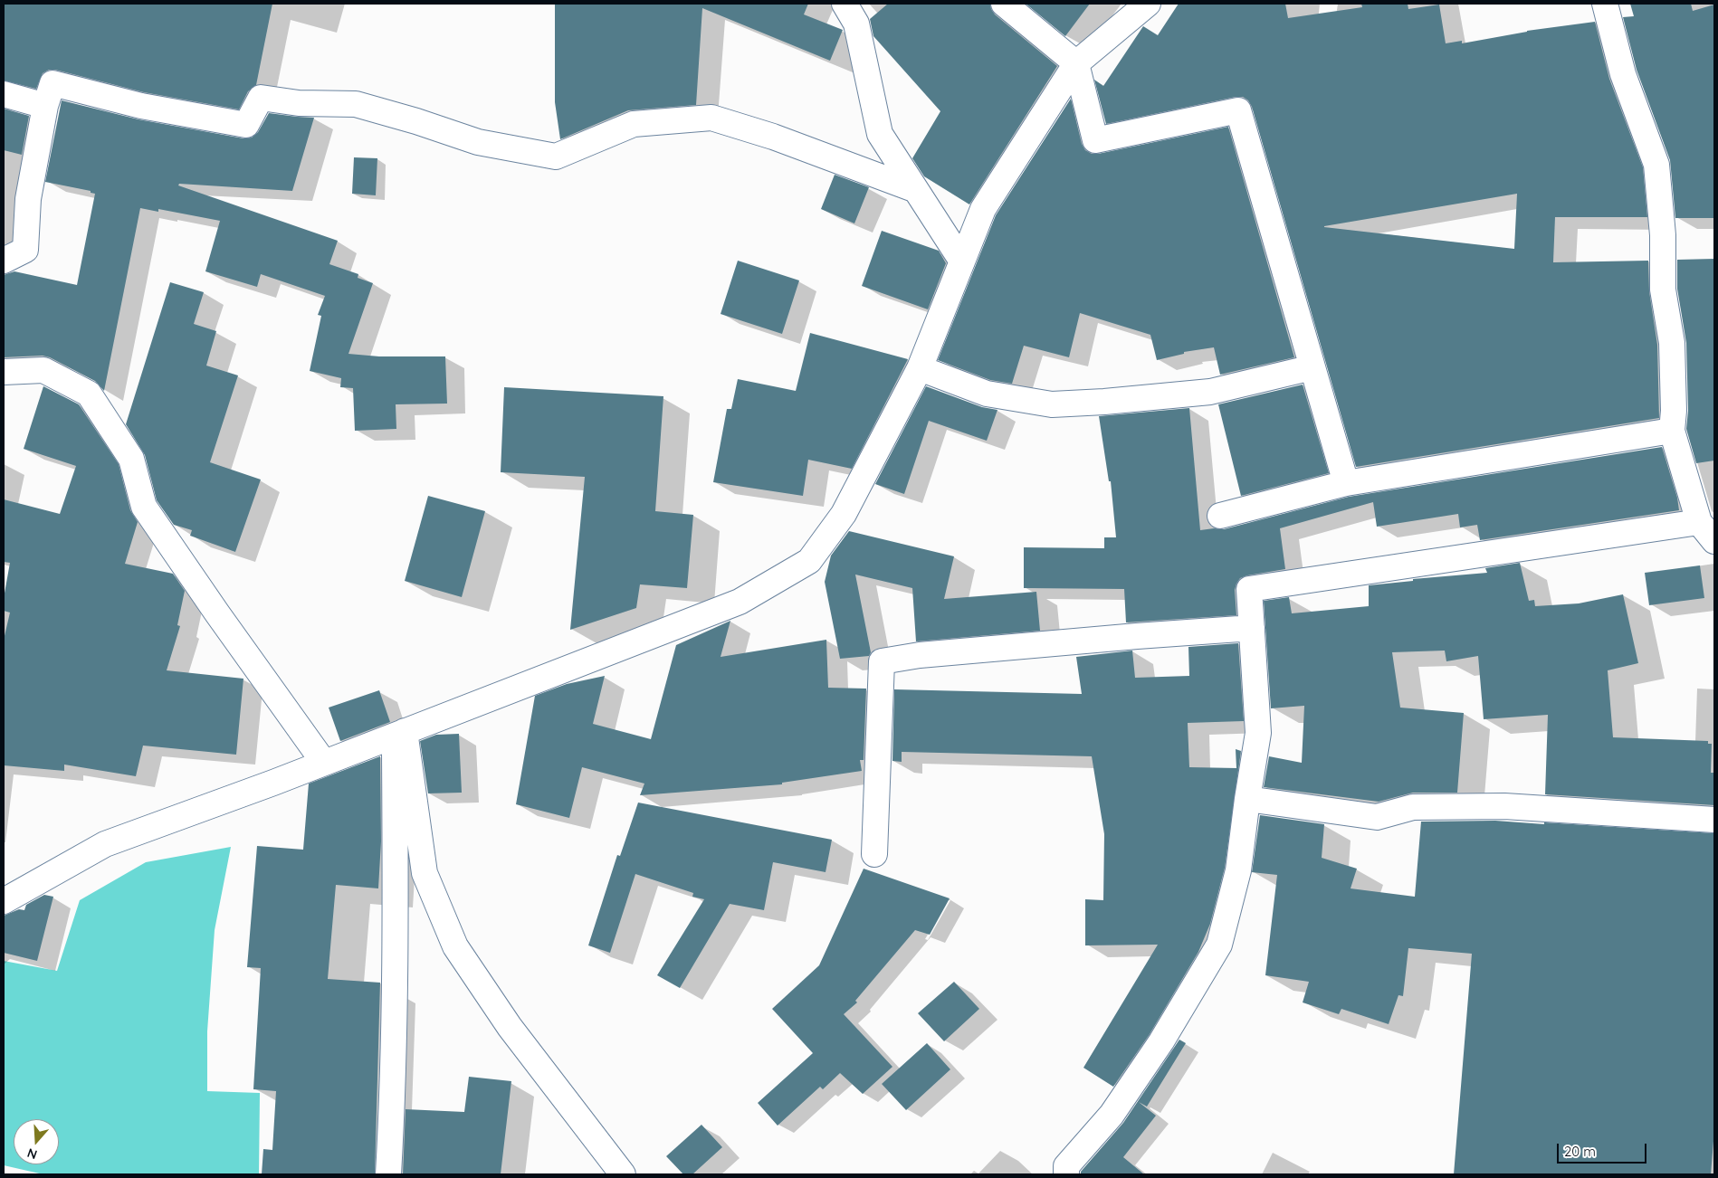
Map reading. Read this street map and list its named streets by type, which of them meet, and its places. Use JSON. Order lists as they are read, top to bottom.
{
  "scale_bar": "20 m",
  "north": "bottom"
}
